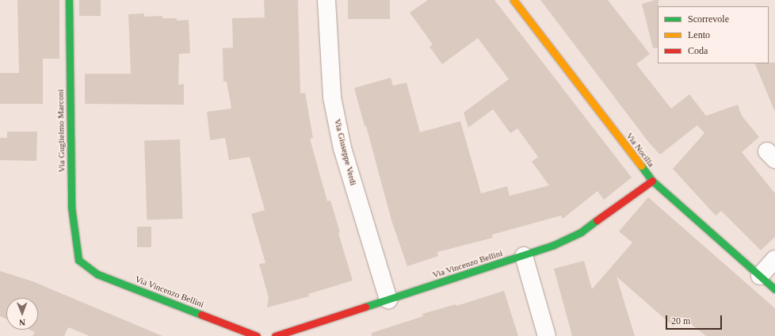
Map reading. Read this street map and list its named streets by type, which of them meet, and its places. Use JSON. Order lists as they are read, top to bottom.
{
  "streets": {
    "street": [
      "Via Guglielmo Marconi",
      "Via Nocilla",
      "Via Giuseppe Verdi",
      "Via Vincenzo Bellini"
    ]
  },
  "crossings": [
    ["Via Guglielmo Marconi", "Via Vincenzo Bellini"],
    ["Via Nocilla", "Via Vincenzo Bellini"],
    ["Via Giuseppe Verdi", "Via Vincenzo Bellini"]
  ],
  "legend": ["Scorrevole", "Lento", "Coda"],
  "scale_bar": "20 m",
  "north": "bottom"
}
